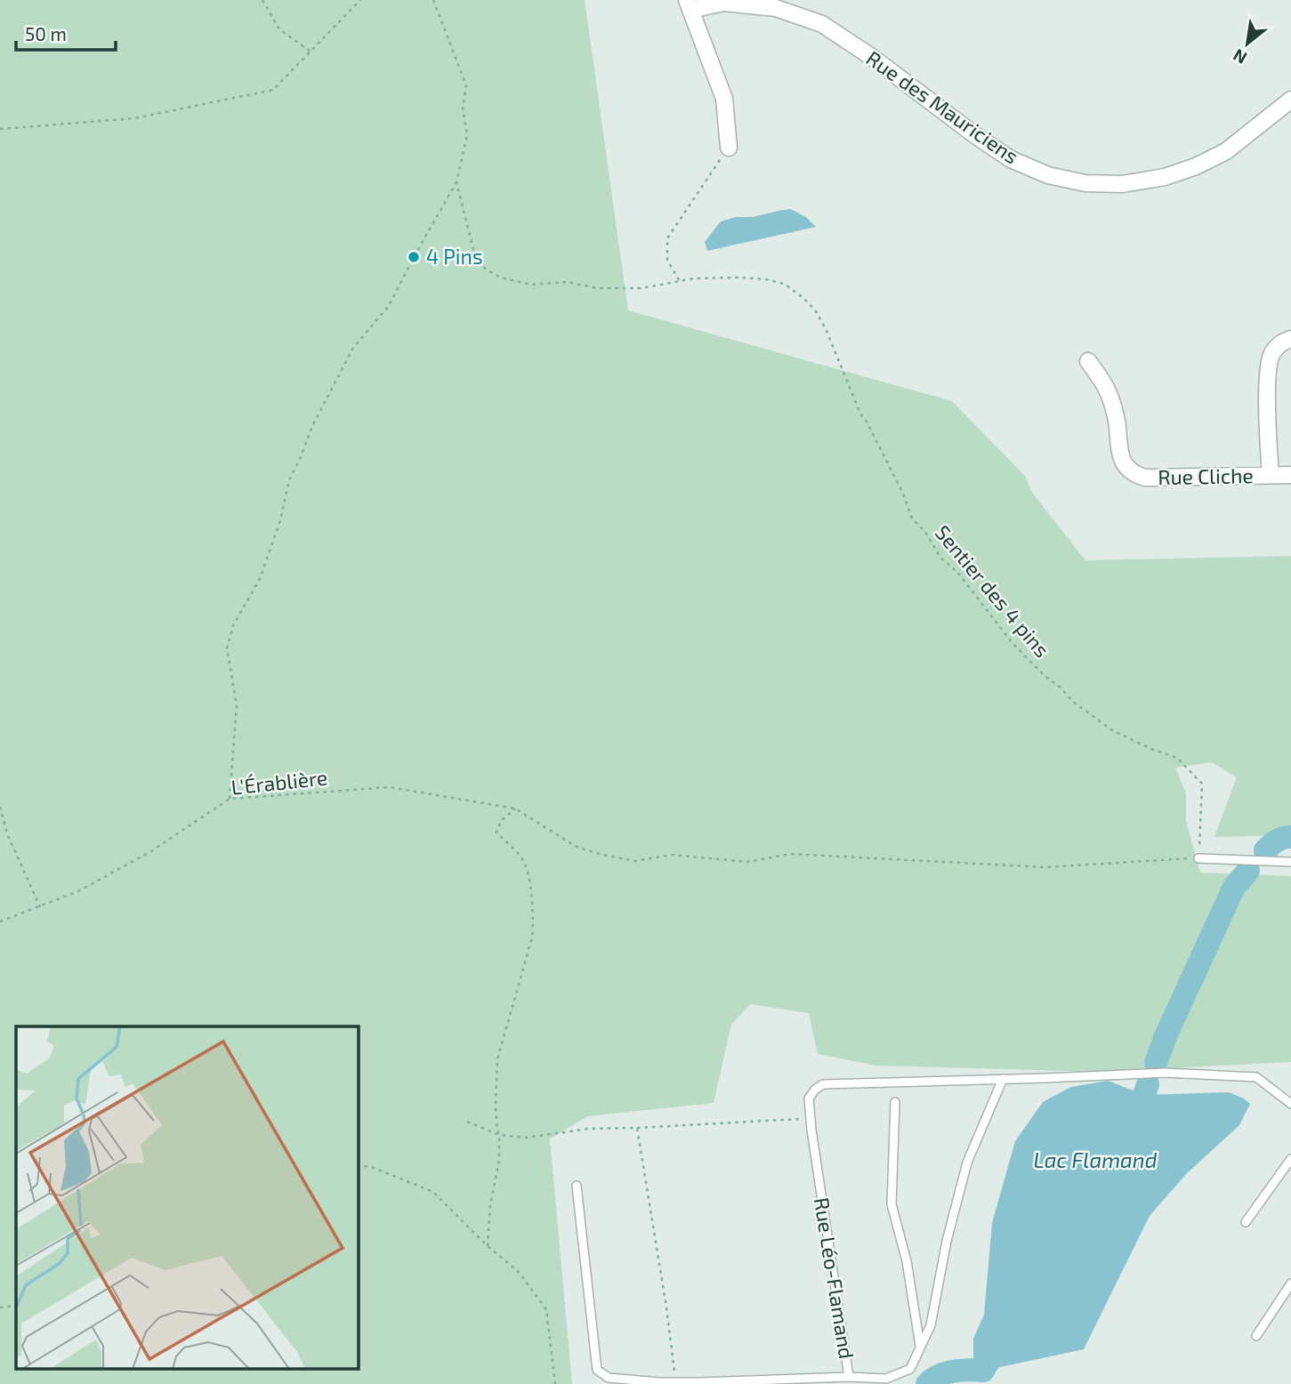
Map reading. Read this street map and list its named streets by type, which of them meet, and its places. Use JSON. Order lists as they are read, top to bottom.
{
  "streets": {
    "street": ["Rue des Mauriciens", "Rue Cliche"],
    "lane": ["Rue Léo-Flamand"],
    "path": ["Sentier des 4 pins", "L'Érablière"]
  },
  "water": ["Lac Flamand"],
  "places": ["4 Pins"],
  "scale_bar": "50 m",
  "north": "bottom left"
}
